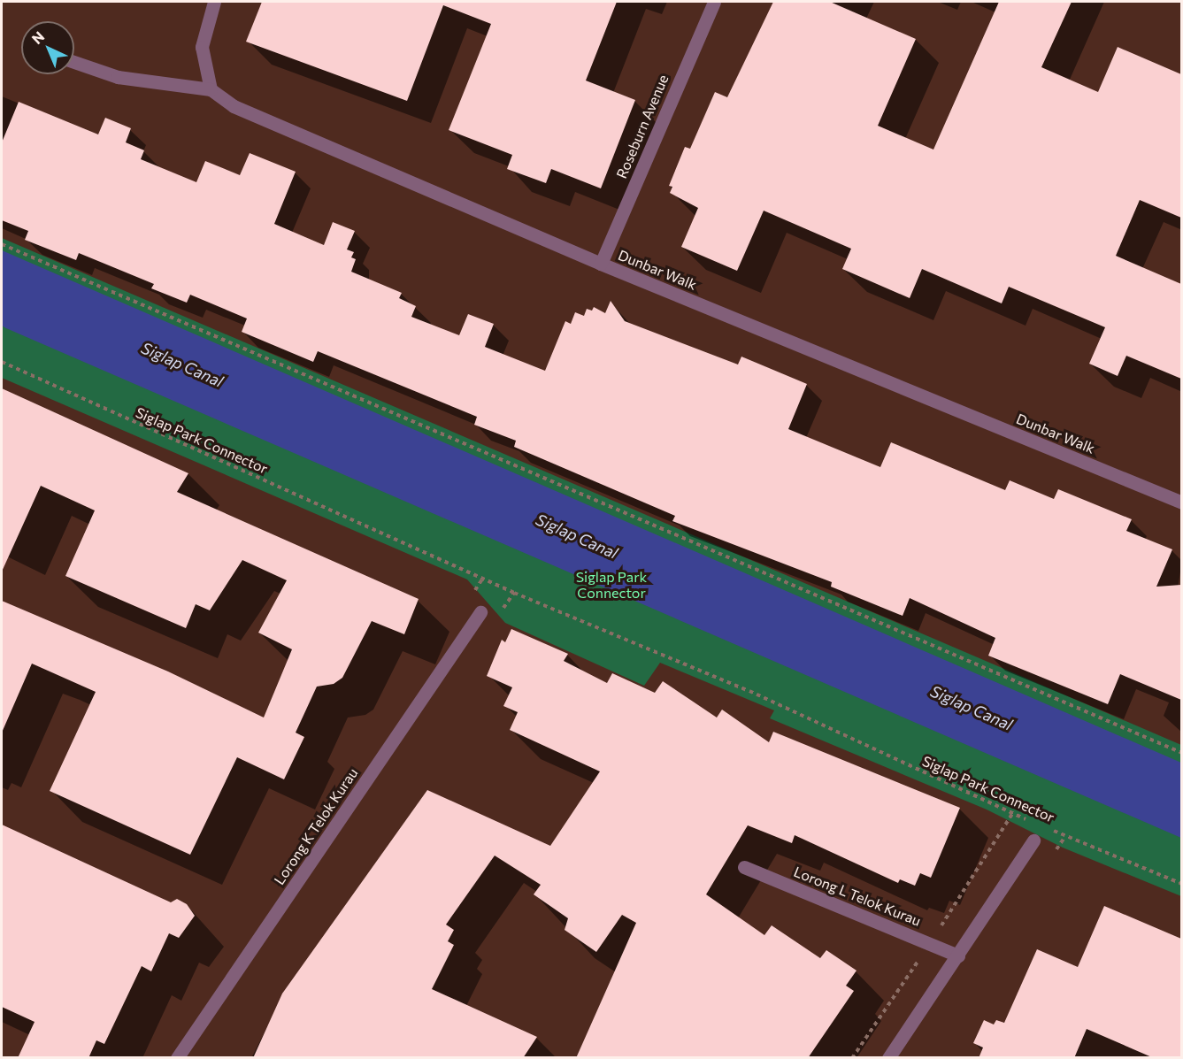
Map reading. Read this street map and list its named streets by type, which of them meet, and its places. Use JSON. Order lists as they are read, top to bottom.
{
  "streets": {
    "street": [
      "Roseburn Avenue",
      "Dunbar Walk",
      "Lorong K Telok Kurau",
      "Lorong L Telok Kurau"
    ],
    "path": ["Siglap Park Connector"]
  },
  "crossings": [
    ["Roseburn Avenue", "Dunbar Walk"]
  ],
  "water": ["Siglap Canal"],
  "parks": ["Siglap Park Connector"],
  "north": "top left"
}
